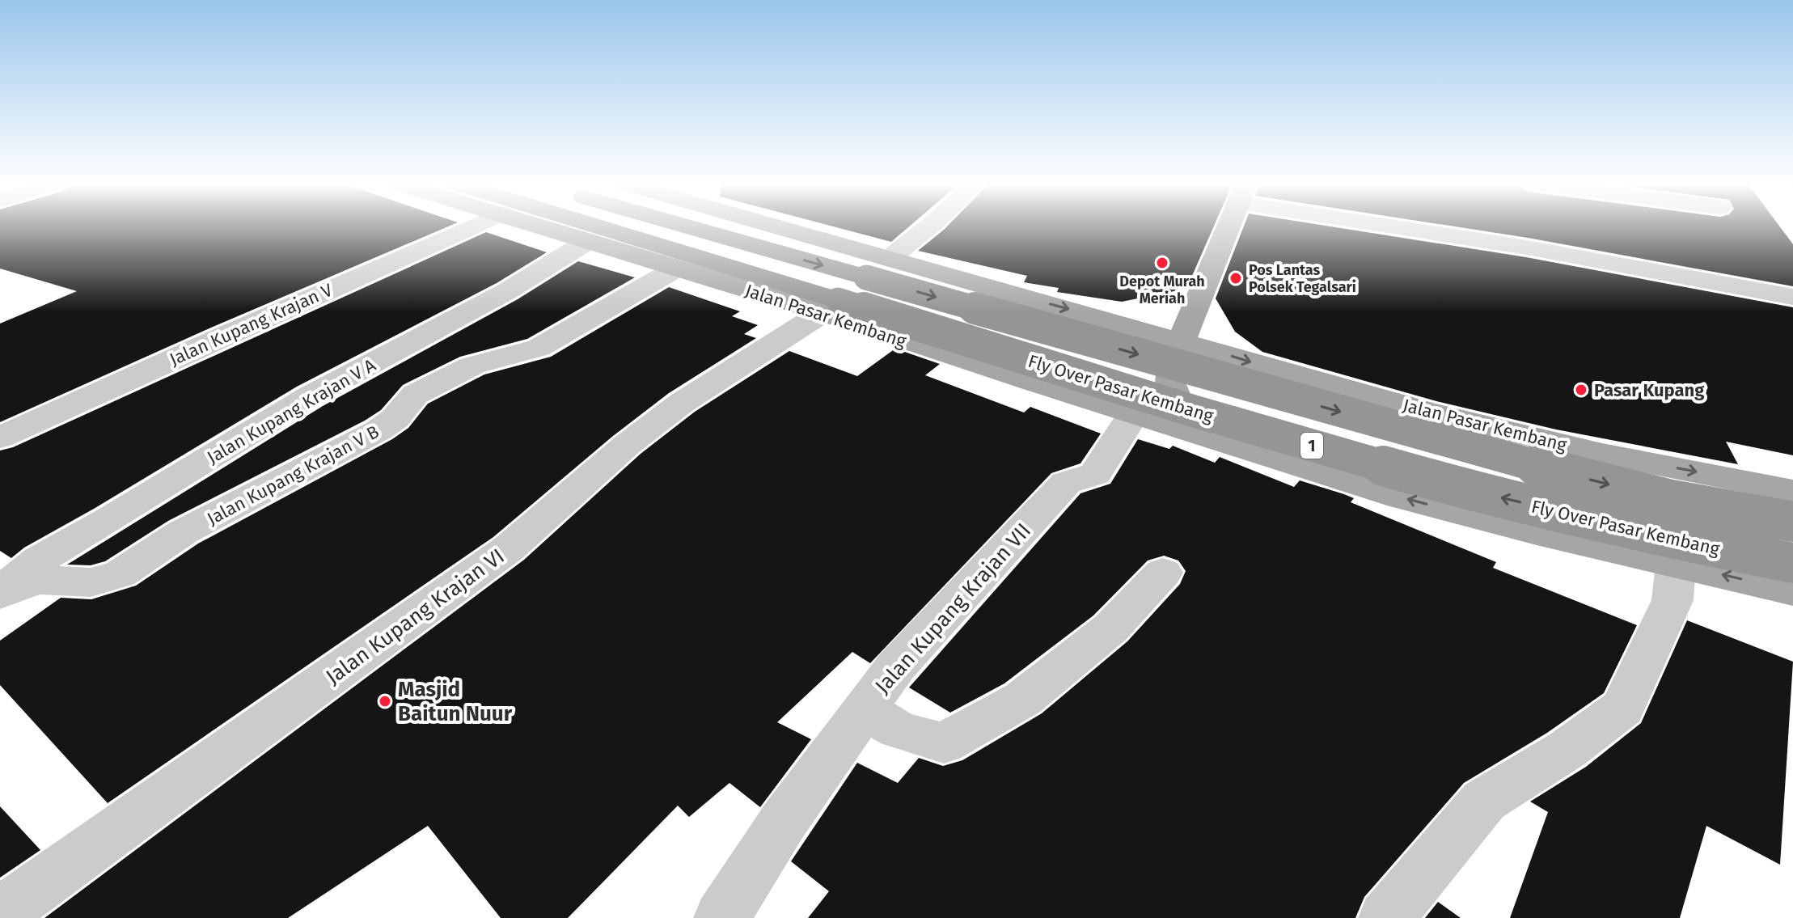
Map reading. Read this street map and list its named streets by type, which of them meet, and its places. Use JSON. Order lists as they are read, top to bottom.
{
  "streets": {
    "highway": ["Fly Over Pasar Kembang", "1"],
    "main road": ["Jalan Pasar Kembang"],
    "street": [
      "Jalan Kupang Krajan V",
      "Jalan Kupang Krajan V A",
      "Jalan Kupang Krajan V B",
      "Jalan Kupang Krajan VII",
      "Jalan Kupang Krajan VI"
    ]
  },
  "crossings": [
    ["Jalan Pasar Kembang", "Jalan Kupang Krajan V A"],
    ["Jalan Pasar Kembang", "Jalan Kupang Krajan V B"],
    ["Jalan Pasar Kembang", "Jalan Kupang Krajan VII"],
    ["Jalan Pasar Kembang", "Jalan Kupang Krajan VI"],
    ["Jalan Kupang Krajan V A", "Jalan Kupang Krajan V B"]
  ],
  "places": [
    "Depot Murah Meriah",
    "Pos Lantas Polsek Tegalsari",
    "Pasar Kupang",
    "Masjid Baitun Nuur"
  ]
}
